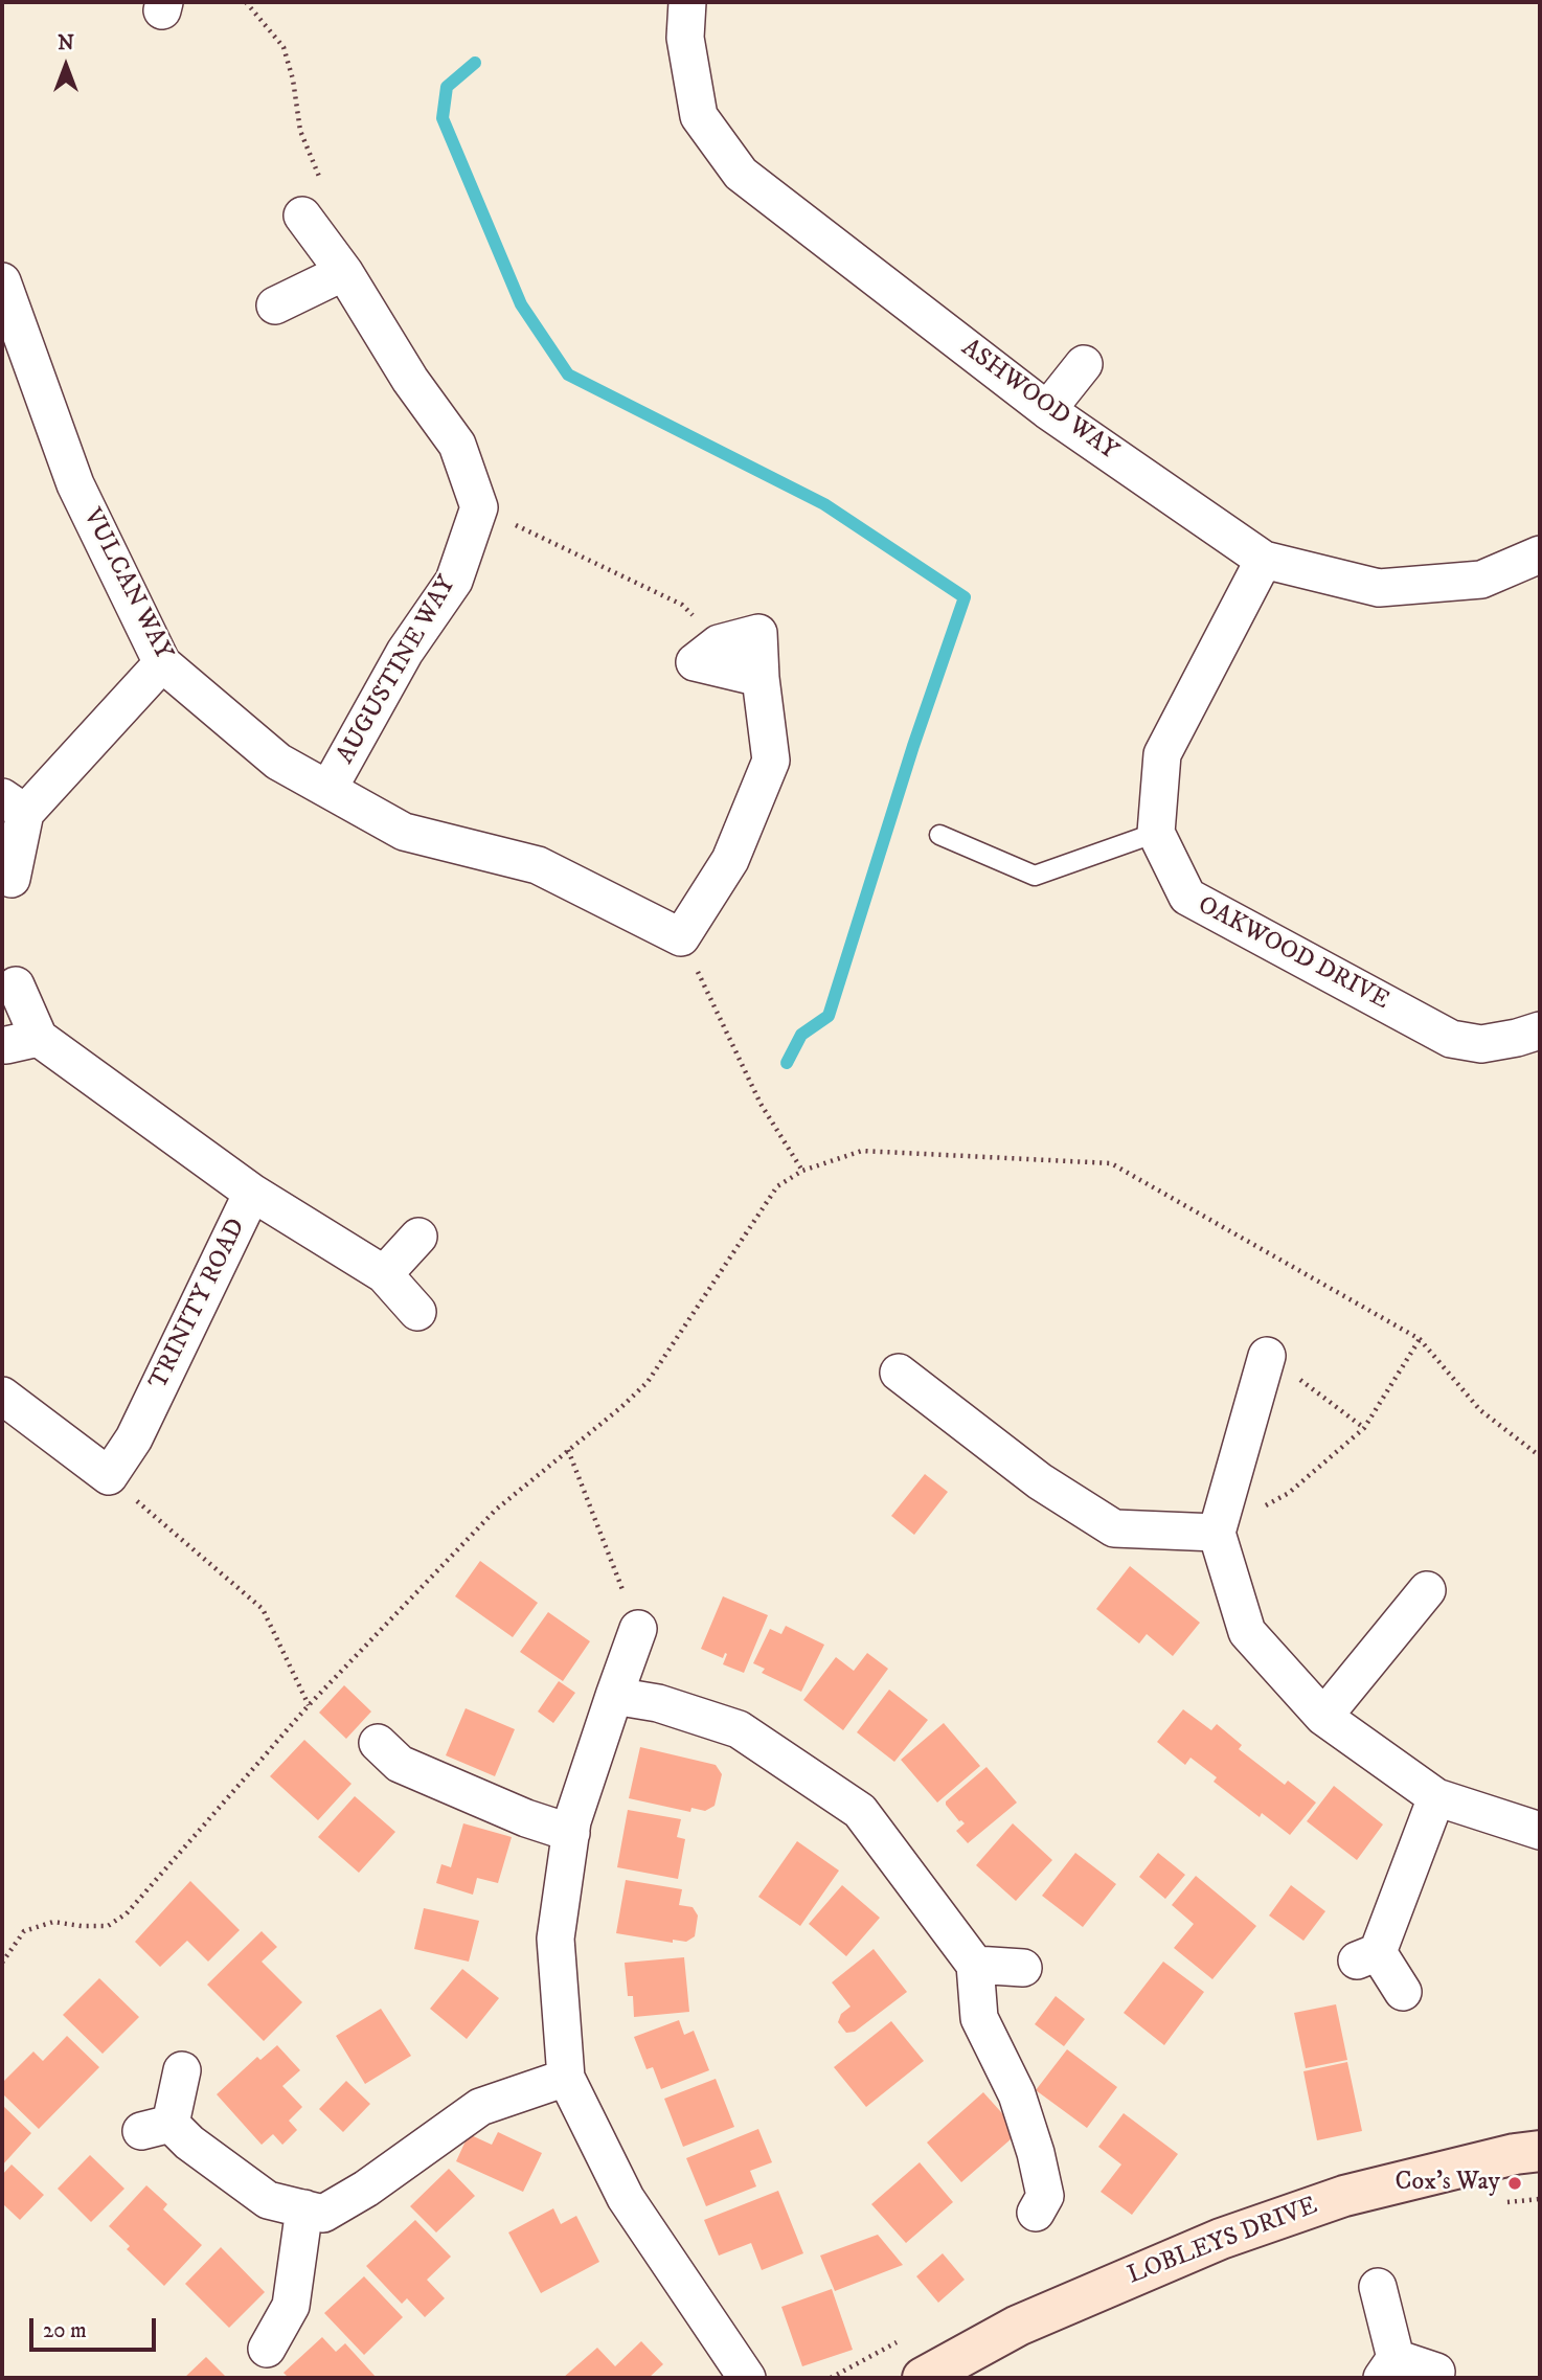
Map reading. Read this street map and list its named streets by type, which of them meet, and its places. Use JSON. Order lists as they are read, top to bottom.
{
  "streets": {
    "street": [
      "ASHWOOD WAY",
      "VULCAN WAY",
      "AUGUSTINE WAY",
      "OAKWOOD DRIVE",
      "TRINITY ROAD",
      "LOBLEYS DRIVE"
    ]
  },
  "crossings": [
    ["VULCAN WAY", "AUGUSTINE WAY"]
  ],
  "places": ["Cox's Way"],
  "scale_bar": "20 m",
  "north": "top"
}
